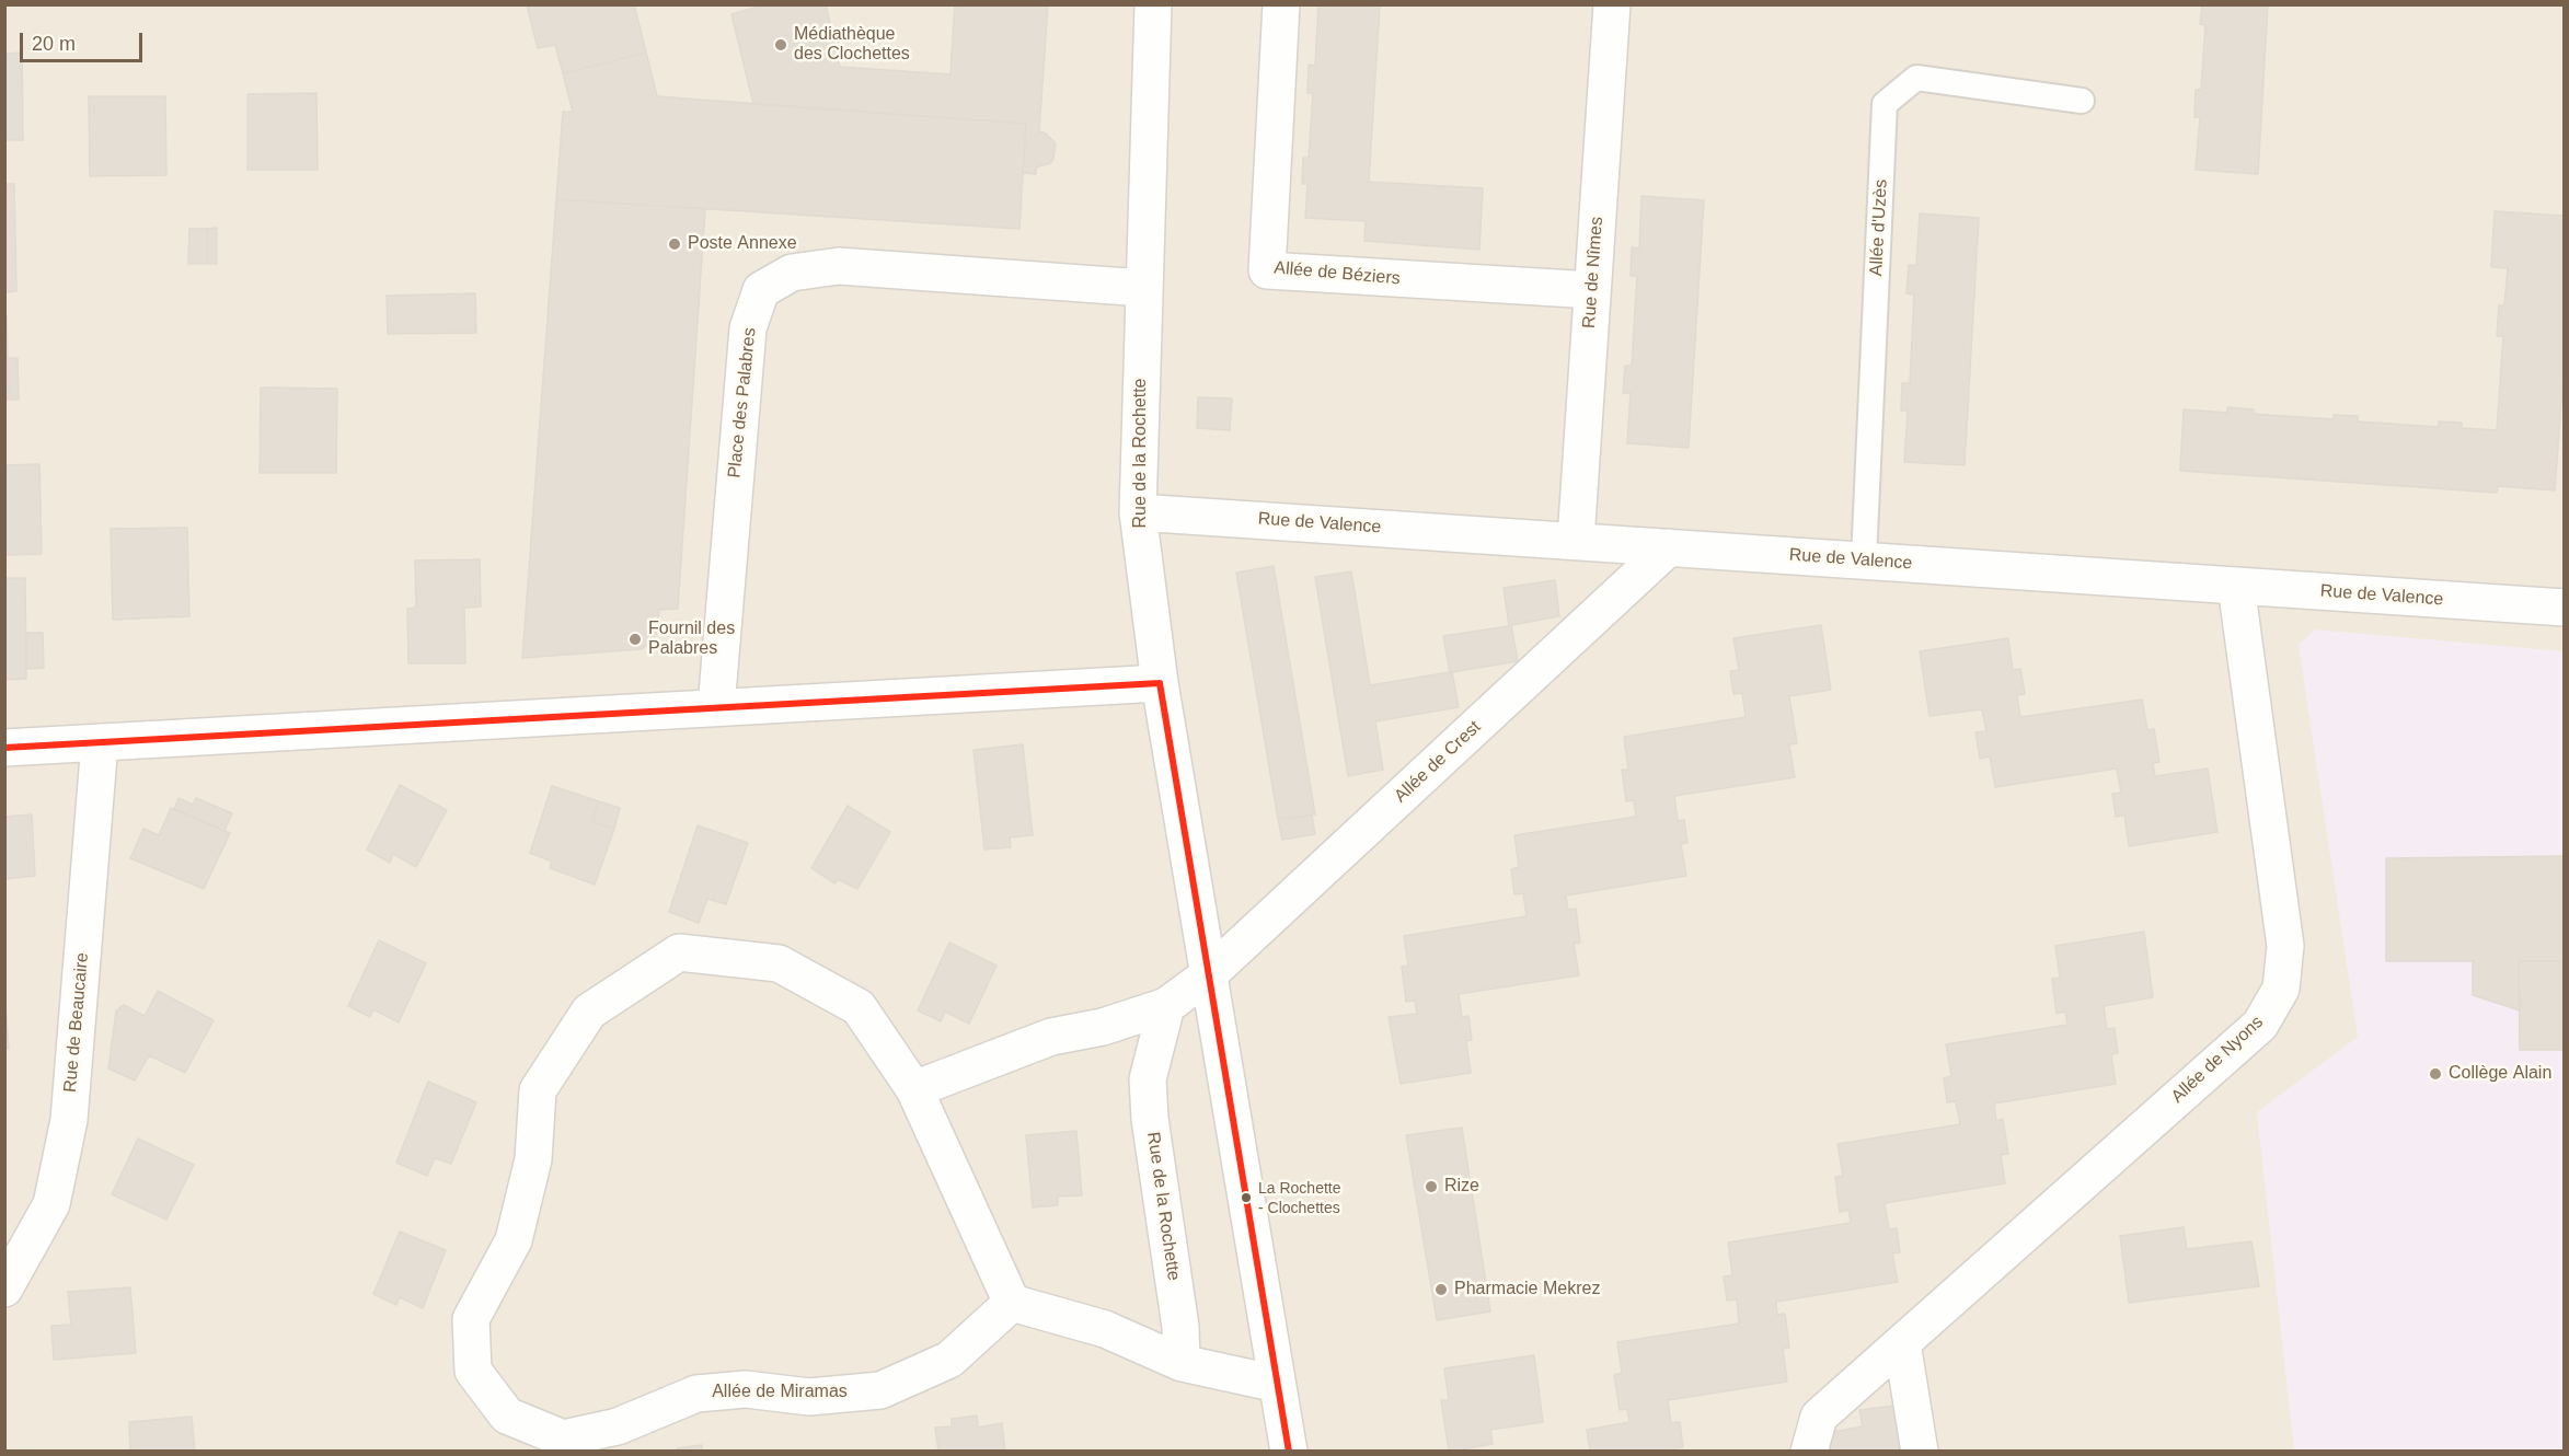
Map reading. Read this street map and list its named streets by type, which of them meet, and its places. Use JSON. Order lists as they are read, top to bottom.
{
  "streets": {
    "street": [
      "Rue de Nîmes",
      "Allée de Béziers",
      "Place des Palabres",
      "Rue de la Rochette",
      "Rue de Valence",
      "Allée de Crest",
      "Rue de Beaucaire",
      "Allée de Nyons",
      "Allée de Miramas"
    ],
    "lane": ["Allée d'Uzès"]
  },
  "crossings": [
    ["Allée d'Uzès", "Rue de Valence"],
    ["Rue de Nîmes", "Allée de Béziers"],
    ["Rue de Nîmes", "Rue de Valence"],
    ["Place des Palabres", "Rue de la Rochette"],
    ["Rue de la Rochette", "Rue de Valence"],
    ["Rue de la Rochette", "Allée de Crest"],
    ["Rue de Valence", "Allée de Crest"],
    ["Rue de Valence", "Allée de Nyons"]
  ],
  "places": [
    "Médiathèque des Clochettes",
    "Poste Annexe",
    "Fournil des Palabres",
    "Collège Alain",
    "Rize",
    "La Rochette - Clochettes",
    "Pharmacie Mekrez"
  ],
  "scale_bar": "20 m"
}
